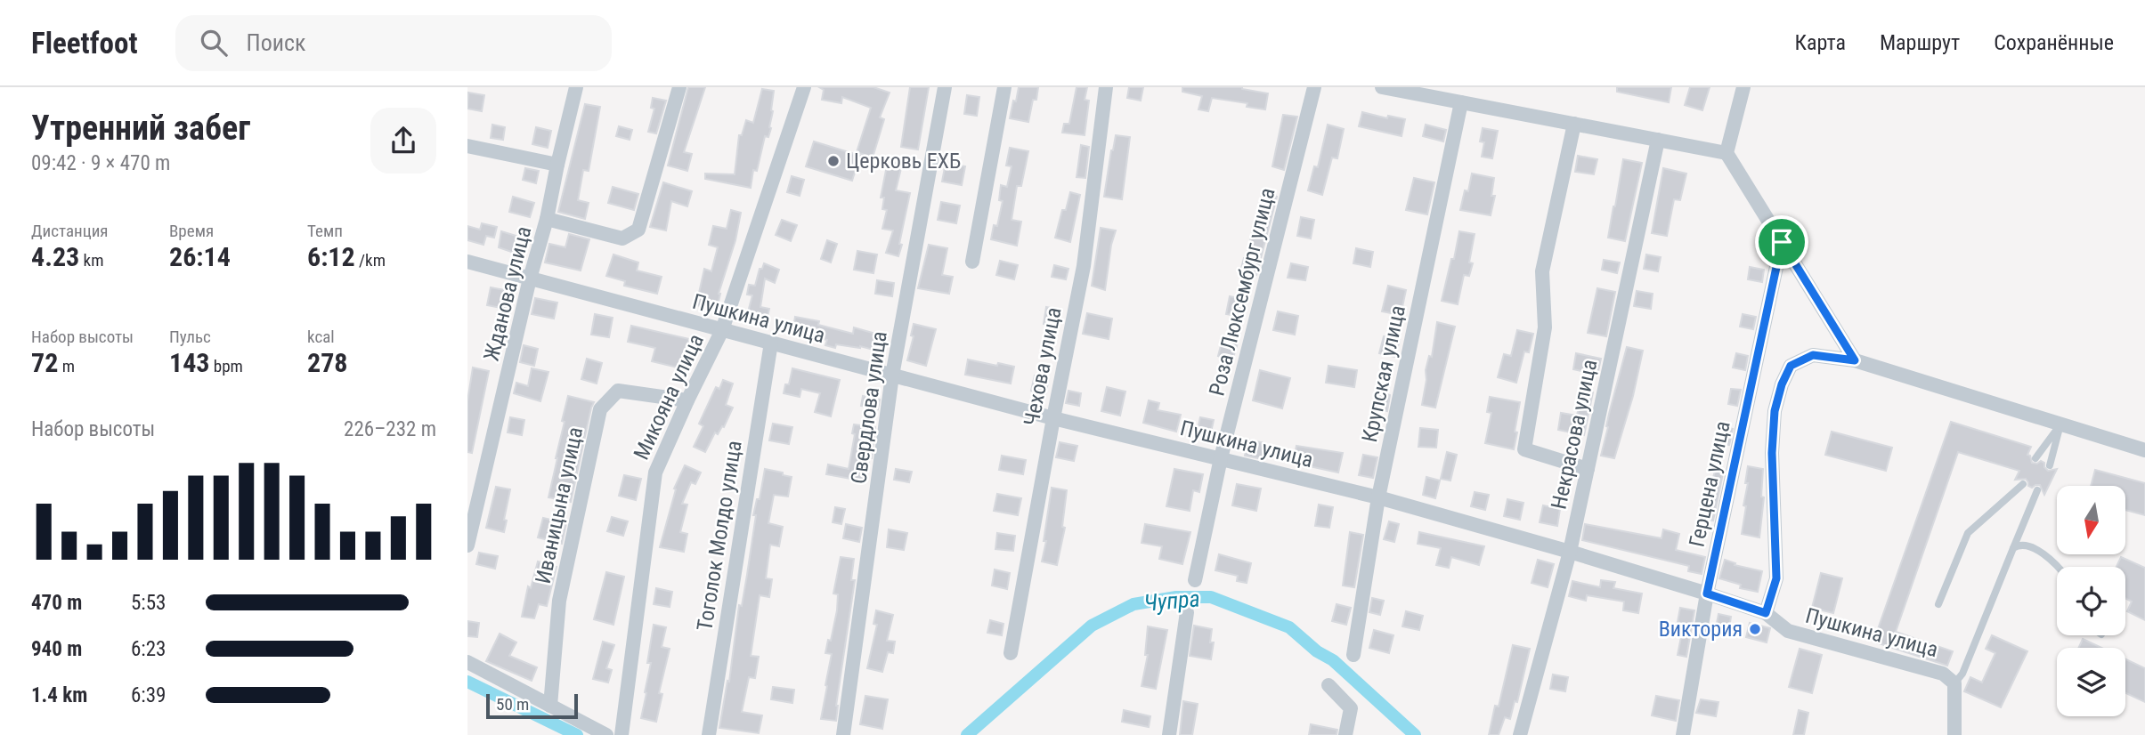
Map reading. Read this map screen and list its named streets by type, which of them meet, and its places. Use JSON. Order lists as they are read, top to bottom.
{
  "streets": {
    "street": [
      "Роза Люксембург улица",
      "Жданова улица",
      "Пушкина улица",
      "Чехова улица",
      "Крупская улица",
      "Микояна улица",
      "Свердлова улица",
      "Некрасова улица",
      "Герцена улица",
      "Иваницына улица",
      "Тоголок Молдо улица"
    ]
  },
  "crossings": [
    ["Роза Люксембург улица", "Пушкина улица"],
    ["Жданова улица", "Пушкина улица"],
    ["Пушкина улица", "Чехова улица"],
    ["Пушкина улица", "Крупская улица"],
    ["Пушкина улица", "Микояна улица"],
    ["Пушкина улица", "Свердлова улица"],
    ["Пушкина улица", "Некрасова улица"],
    ["Пушкина улица", "Герцена улица"],
    ["Пушкина улица", "Тоголок Молдо улица"],
    ["Микояна улица", "Иваницына улица"]
  ],
  "water": ["Чупра"],
  "places": ["Церковь ЕХБ", "Виктория"],
  "scale_bar": "50 m",
  "north": "bottom",
  "page": {
    "header": "Fleetfoot",
    "search": "Поиск",
    "nav": ["Карта", "Маршрут", "Сохранённые"],
    "heading": ["Утренний забег", "09:42 · 9 × 470 m"],
    "stats": [
      ["Дистанция", "4.23 km"],
      ["Время", "26:14"],
      ["Темп", "6:12 /km"],
      ["Набор высоты", "72 m"],
      ["Пульс", "143 bpm"],
      ["kcal", "278"]
    ],
    "chart": ["Набор высоты", "226–232 m"],
    "list": [
      {
        "name": "470 m",
        "note": "5:53"
      },
      {
        "name": "940 m",
        "note": "6:23"
      },
      {
        "name": "1.4 km",
        "note": "6:39"
      }
    ],
    "scale": "50 m"
  }
}
